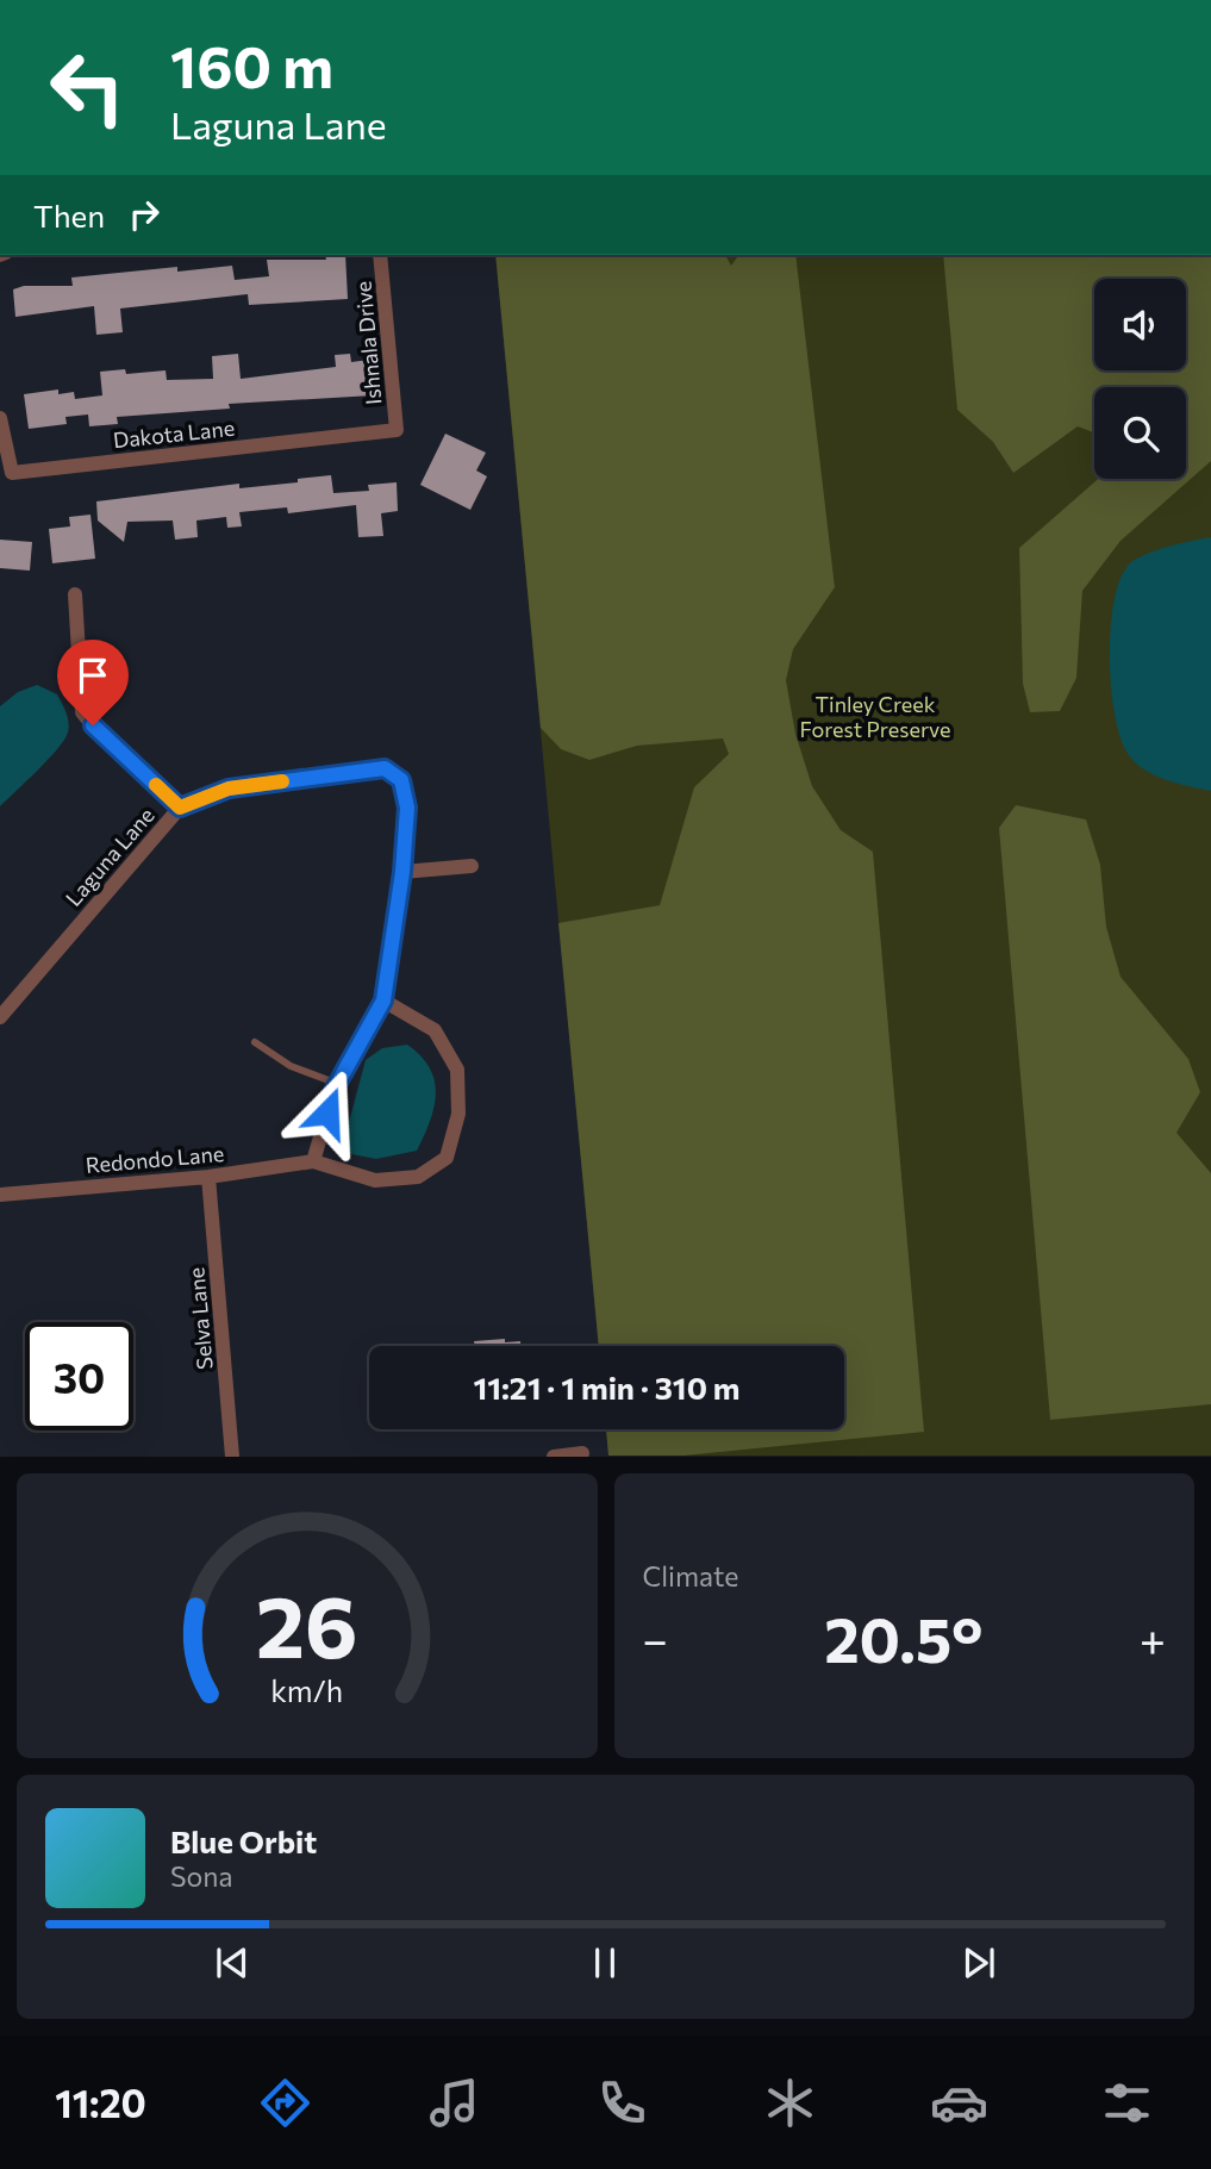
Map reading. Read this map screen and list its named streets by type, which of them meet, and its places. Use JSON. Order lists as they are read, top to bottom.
{
  "streets": {
    "street": [
      "Ishnala Drive",
      "Dakota Lane",
      "Laguna Lane",
      "Redondo Lane",
      "Selva Lane"
    ]
  },
  "crossings": [
    ["Ishnala Drive", "Dakota Lane"],
    ["Redondo Lane", "Selva Lane"]
  ],
  "parks": ["Tinley Creek Forest Preserve"],
  "page": {
    "turn": ["160 m", "Laguna Lane"],
    "then": "Then",
    "limit": "30",
    "trip": "11:21 · 1 min · 310 m",
    "tile": "Climate",
    "heat": ["−", "20.5°", "+"],
    "song": ["Blue Orbit", "Sona"],
    "tabs": "11:20",
    "gauge": ["26", "km/h"]
  }
}
